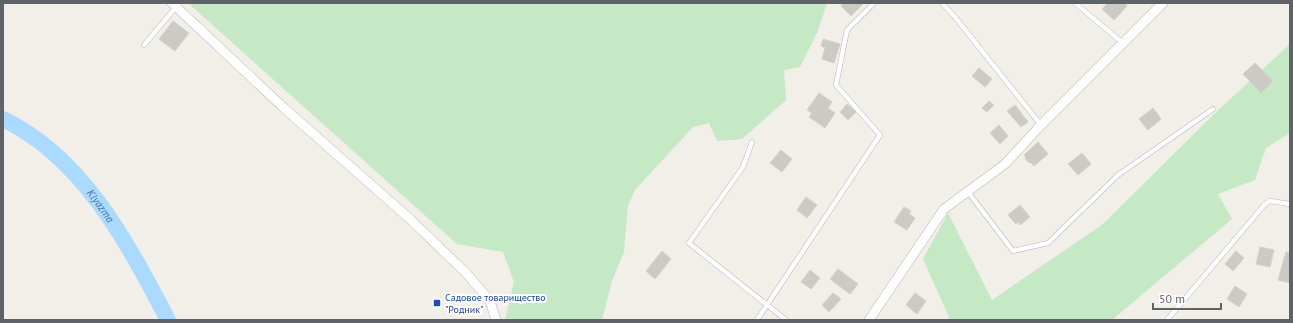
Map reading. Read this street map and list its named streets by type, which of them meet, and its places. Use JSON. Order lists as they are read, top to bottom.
{
  "water": ["Klyazma"],
  "places": {
    "transit": ["Садовое товарищество \"Родник\""]
  },
  "scale_bar": "50 m"
}
